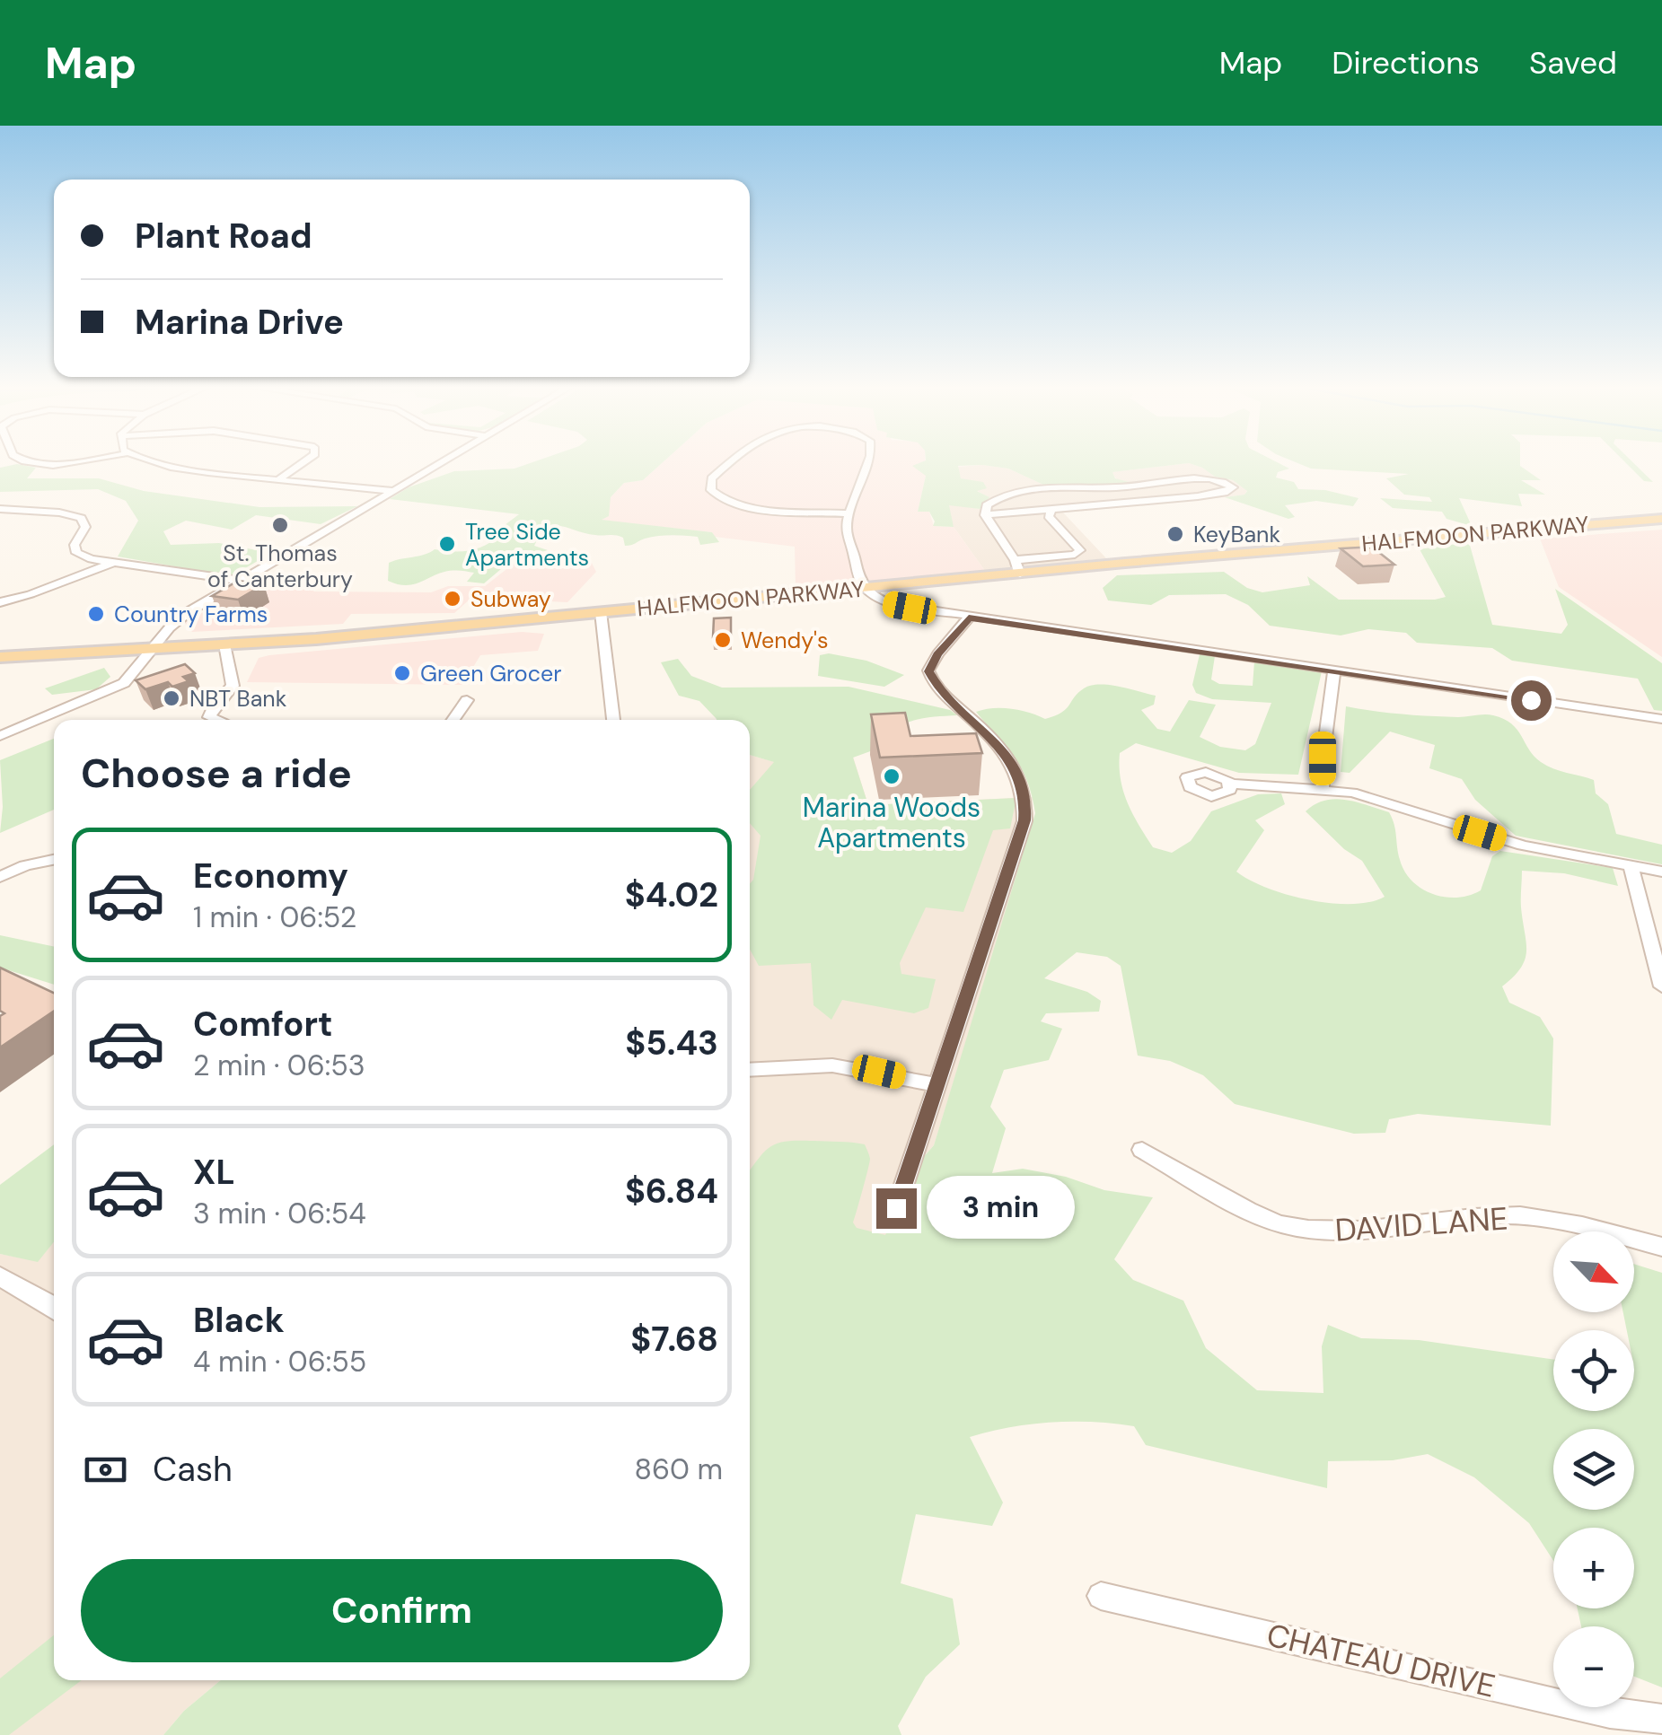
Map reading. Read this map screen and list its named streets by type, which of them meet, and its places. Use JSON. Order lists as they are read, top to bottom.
{
  "streets": {
    "main road": ["HALFMOON PARKWAY"],
    "street": ["DAVID LANE", "CHATEAU DRIVE"]
  },
  "places": [
    "St. Thomas of Canterbury",
    "KeyBank",
    "Tree Side Apartments",
    "Subway",
    "Country Farms",
    "Wendy's",
    "Green Grocer",
    "NBT Bank",
    "Marina Woods Apartments"
  ],
  "north": "bottom right",
  "page": {
    "header": "Map",
    "nav": ["Map", "Directions", "Saved"],
    "banner": ["Plant Road", "Marina Drive"],
    "heading": "Choose a ride",
    "list": [
      {
        "name": "Economy",
        "note": "1 min · 06:52",
        "value": "$4.02"
      },
      {
        "name": "Comfort",
        "note": "2 min · 06:53",
        "value": "$5.43"
      },
      {
        "name": "XL",
        "note": "3 min · 06:54",
        "value": "$6.84"
      },
      {
        "name": "Black",
        "note": "4 min · 06:55",
        "value": "$7.68"
      }
    ],
    "bubble": "3 min",
    "map_buttons": ["+", "−"],
    "pay": ["Cash", "860 m"],
    "buttons": "Confirm"
  }
}
